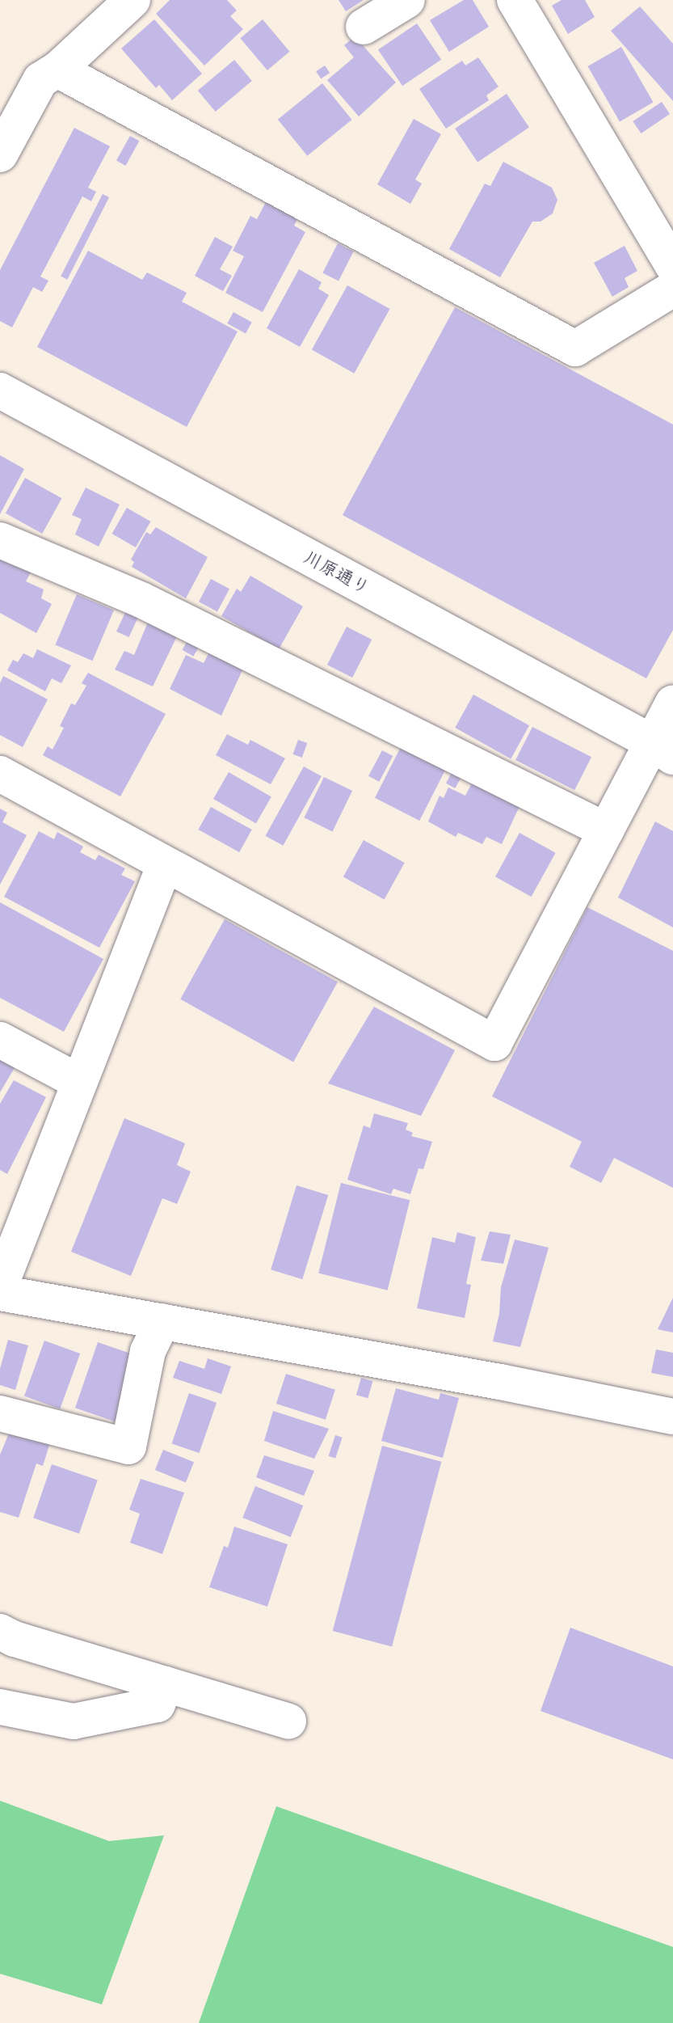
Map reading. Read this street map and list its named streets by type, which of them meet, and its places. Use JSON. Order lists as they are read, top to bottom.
{
  "streets": {
    "street": ["川原通り"]
  }
}
